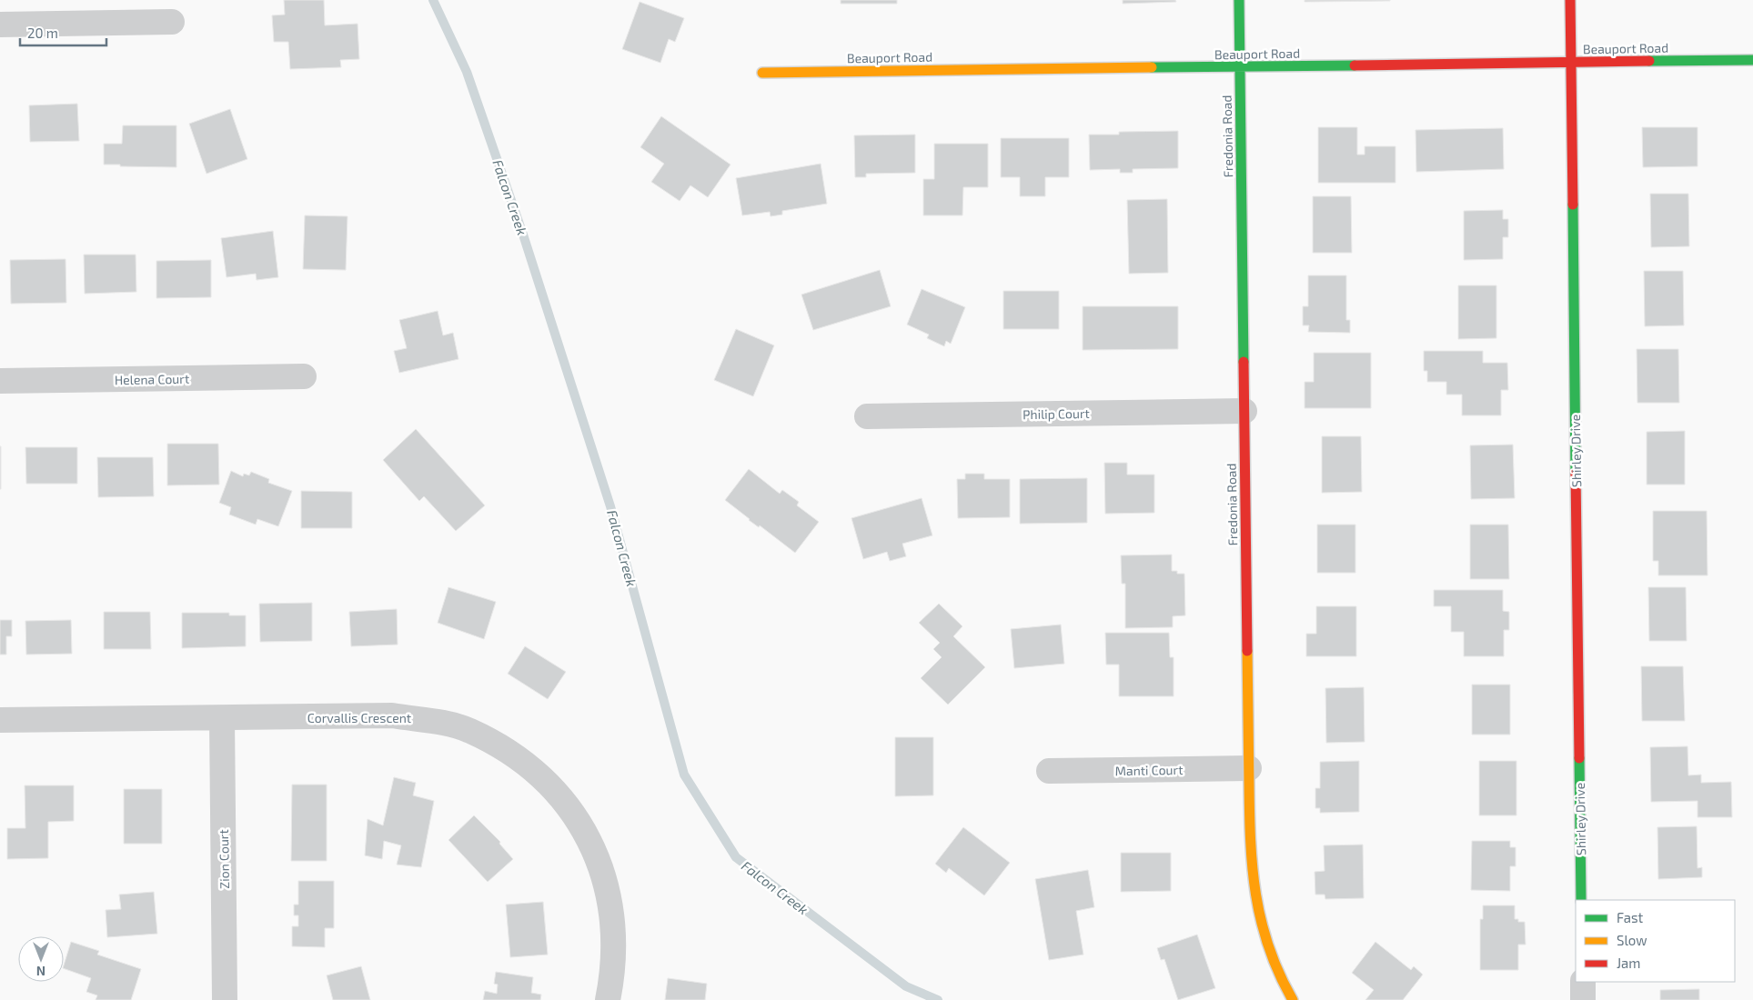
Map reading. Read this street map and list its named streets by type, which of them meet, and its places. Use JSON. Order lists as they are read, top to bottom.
{
  "streets": {
    "street": [
      "Beauport Road",
      "Fredonia Road",
      "Helena Court",
      "Philip Court",
      "Shirley Drive",
      "Corvallis Crescent",
      "Manti Court",
      "Zion Court"
    ]
  },
  "crossings": [
    ["Beauport Road", "Fredonia Road"],
    ["Beauport Road", "Shirley Drive"],
    ["Fredonia Road", "Philip Court"],
    ["Fredonia Road", "Manti Court"],
    ["Corvallis Crescent", "Zion Court"]
  ],
  "water": ["Falcon Creek"],
  "legend": ["Fast", "Slow", "Jam"],
  "scale_bar": "20 m",
  "north": "bottom"
}
